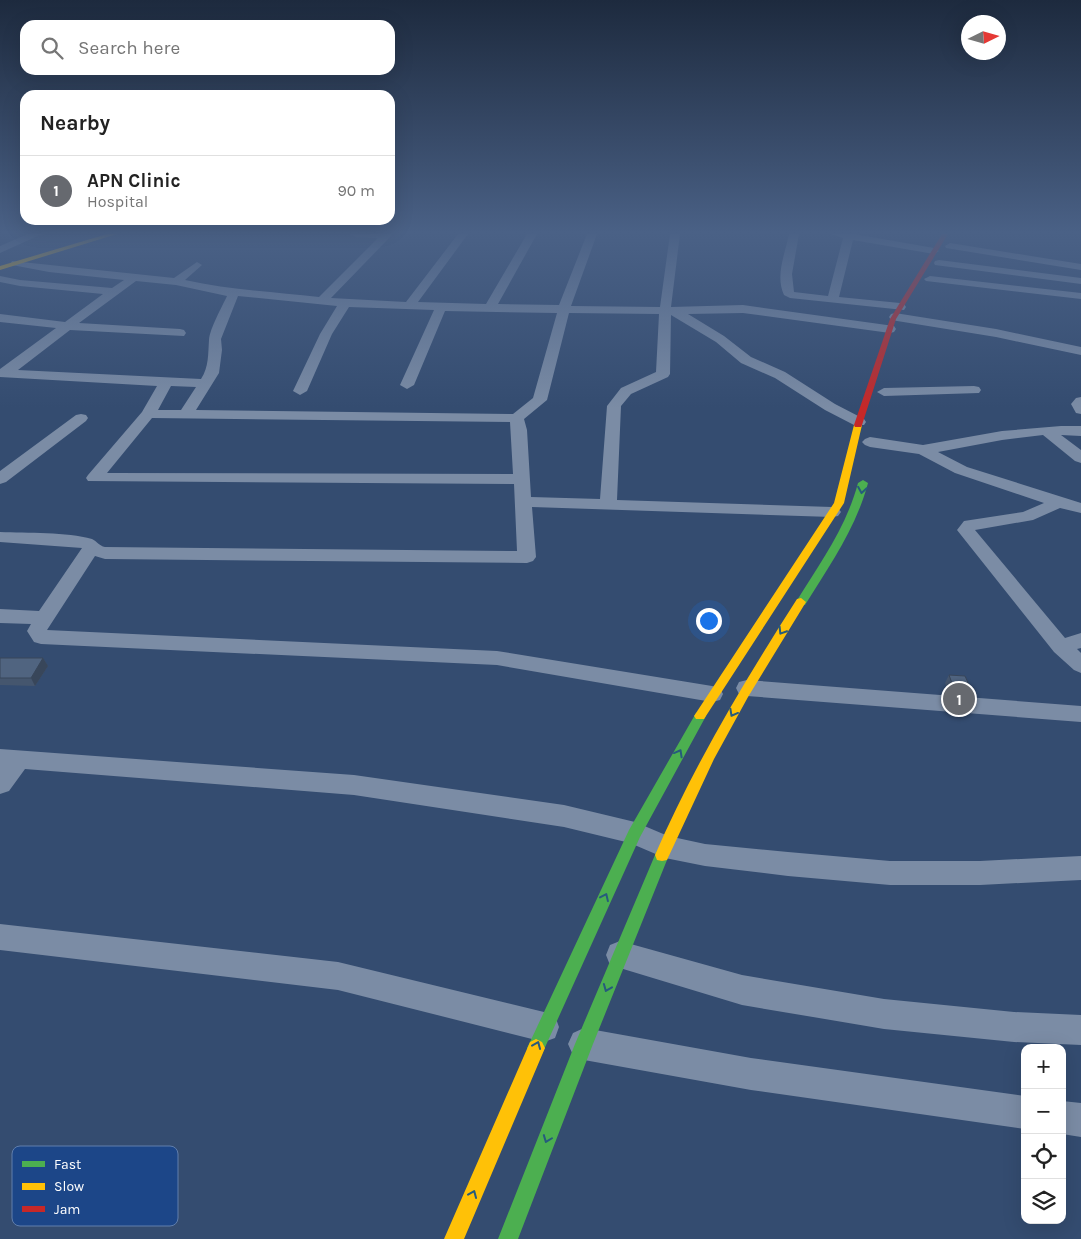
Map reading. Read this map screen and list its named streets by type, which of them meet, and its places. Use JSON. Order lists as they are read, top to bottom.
{
  "legend": ["Fast", "Slow", "Jam"],
  "north": "right",
  "page": {
    "search": "Search here",
    "heading": "Nearby",
    "list": [
      {
        "mark": "1",
        "name": "APN Clinic",
        "note": "Hospital",
        "value": "90 m"
      }
    ],
    "pins": "1",
    "map_buttons": ["+", "−"]
  }
}
